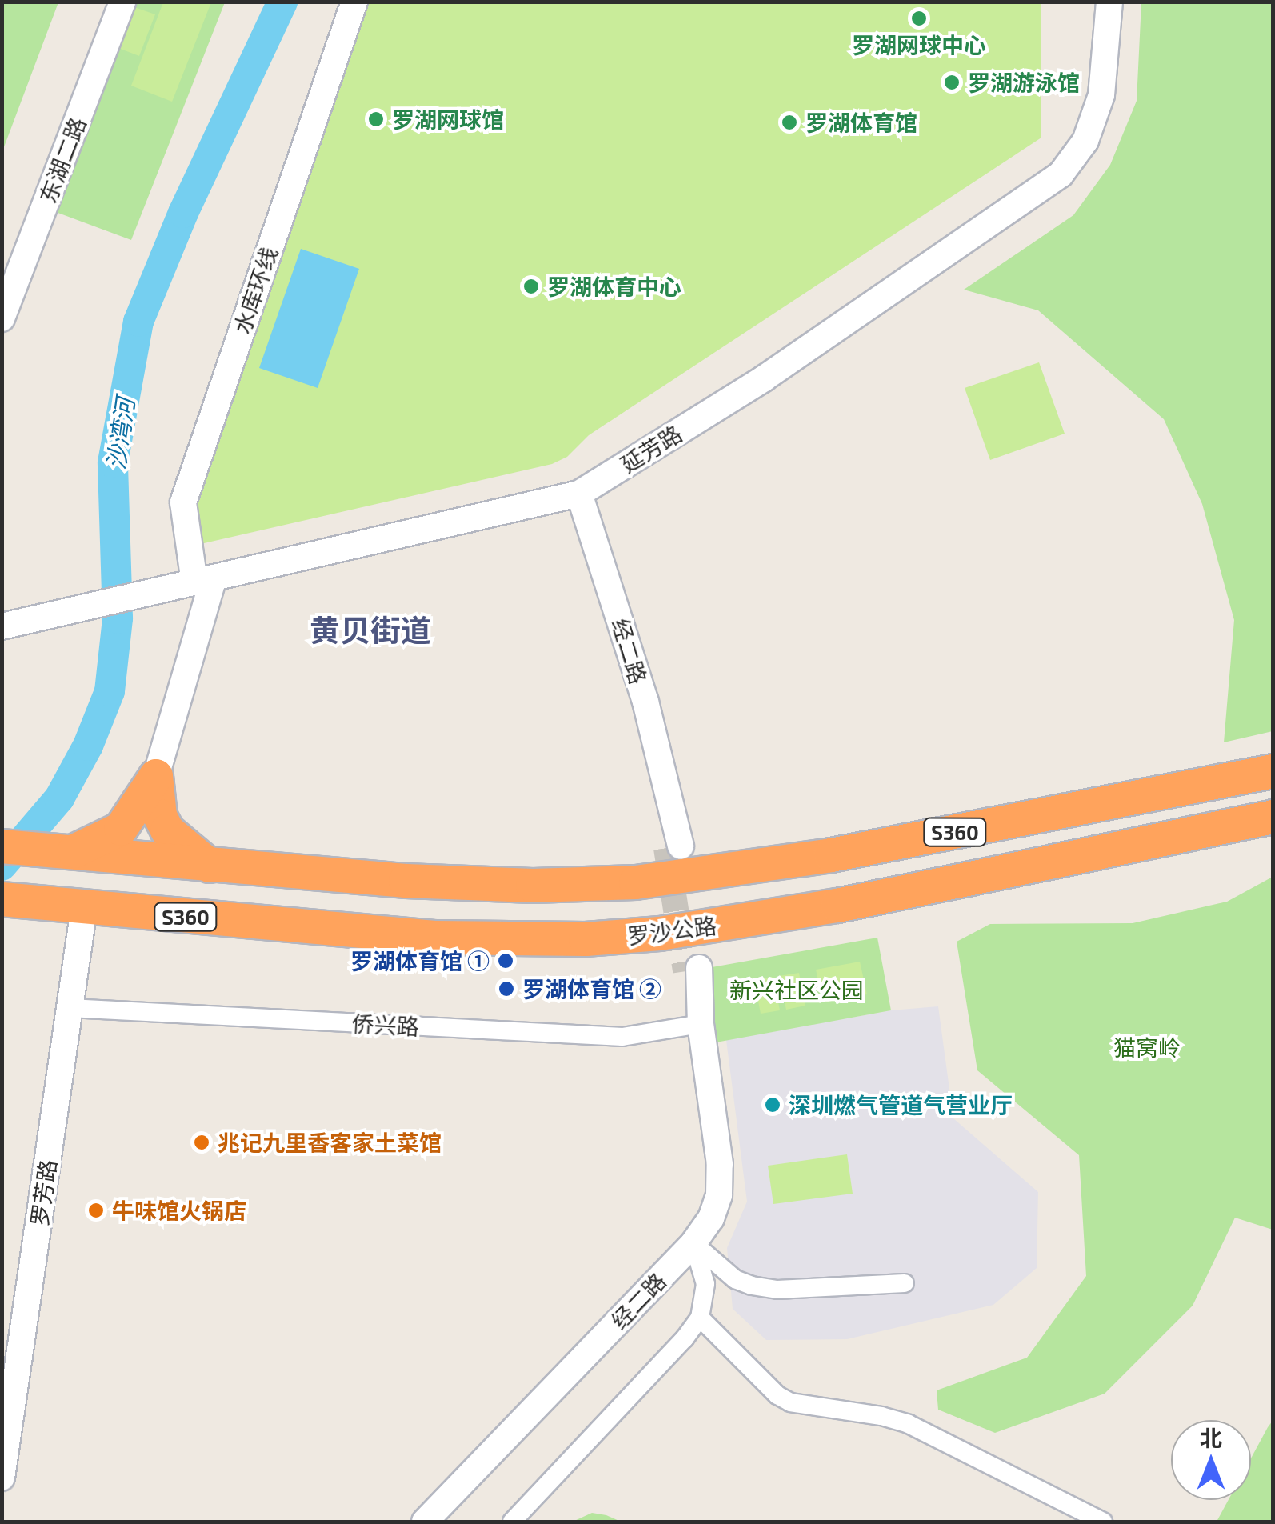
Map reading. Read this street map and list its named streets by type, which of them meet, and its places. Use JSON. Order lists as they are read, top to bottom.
{
  "streets": {
    "highway": ["S360", "罗沙公路"],
    "street": [
      "东湖二路",
      "水库环线",
      "延芳路",
      "经二路",
      "侨兴路",
      "罗芳路"
    ]
  },
  "crossings": [
    ["水库环线", "延芳路"],
    ["延芳路", "经二路"],
    ["经二路", "侨兴路"],
    ["S360", "罗沙公路"],
    ["S360", "罗芳路"],
    ["罗沙公路", "罗芳路"],
    ["侨兴路", "罗芳路"]
  ],
  "districts": ["黄贝街道"],
  "water": ["沙湾河"],
  "parks": ["新兴社区公园", "猫窝岭"],
  "places": [
    "罗湖网球中心",
    "罗湖游泳馆",
    "罗湖网球馆",
    "罗湖体育馆",
    "罗湖体育中心",
    "罗湖体育馆 ①",
    "罗湖体育馆 ②",
    "深圳燃气管道气营业厅",
    "兆记九里香客家土菜馆",
    "牛味馆火锅店"
  ],
  "north": "top"
}
